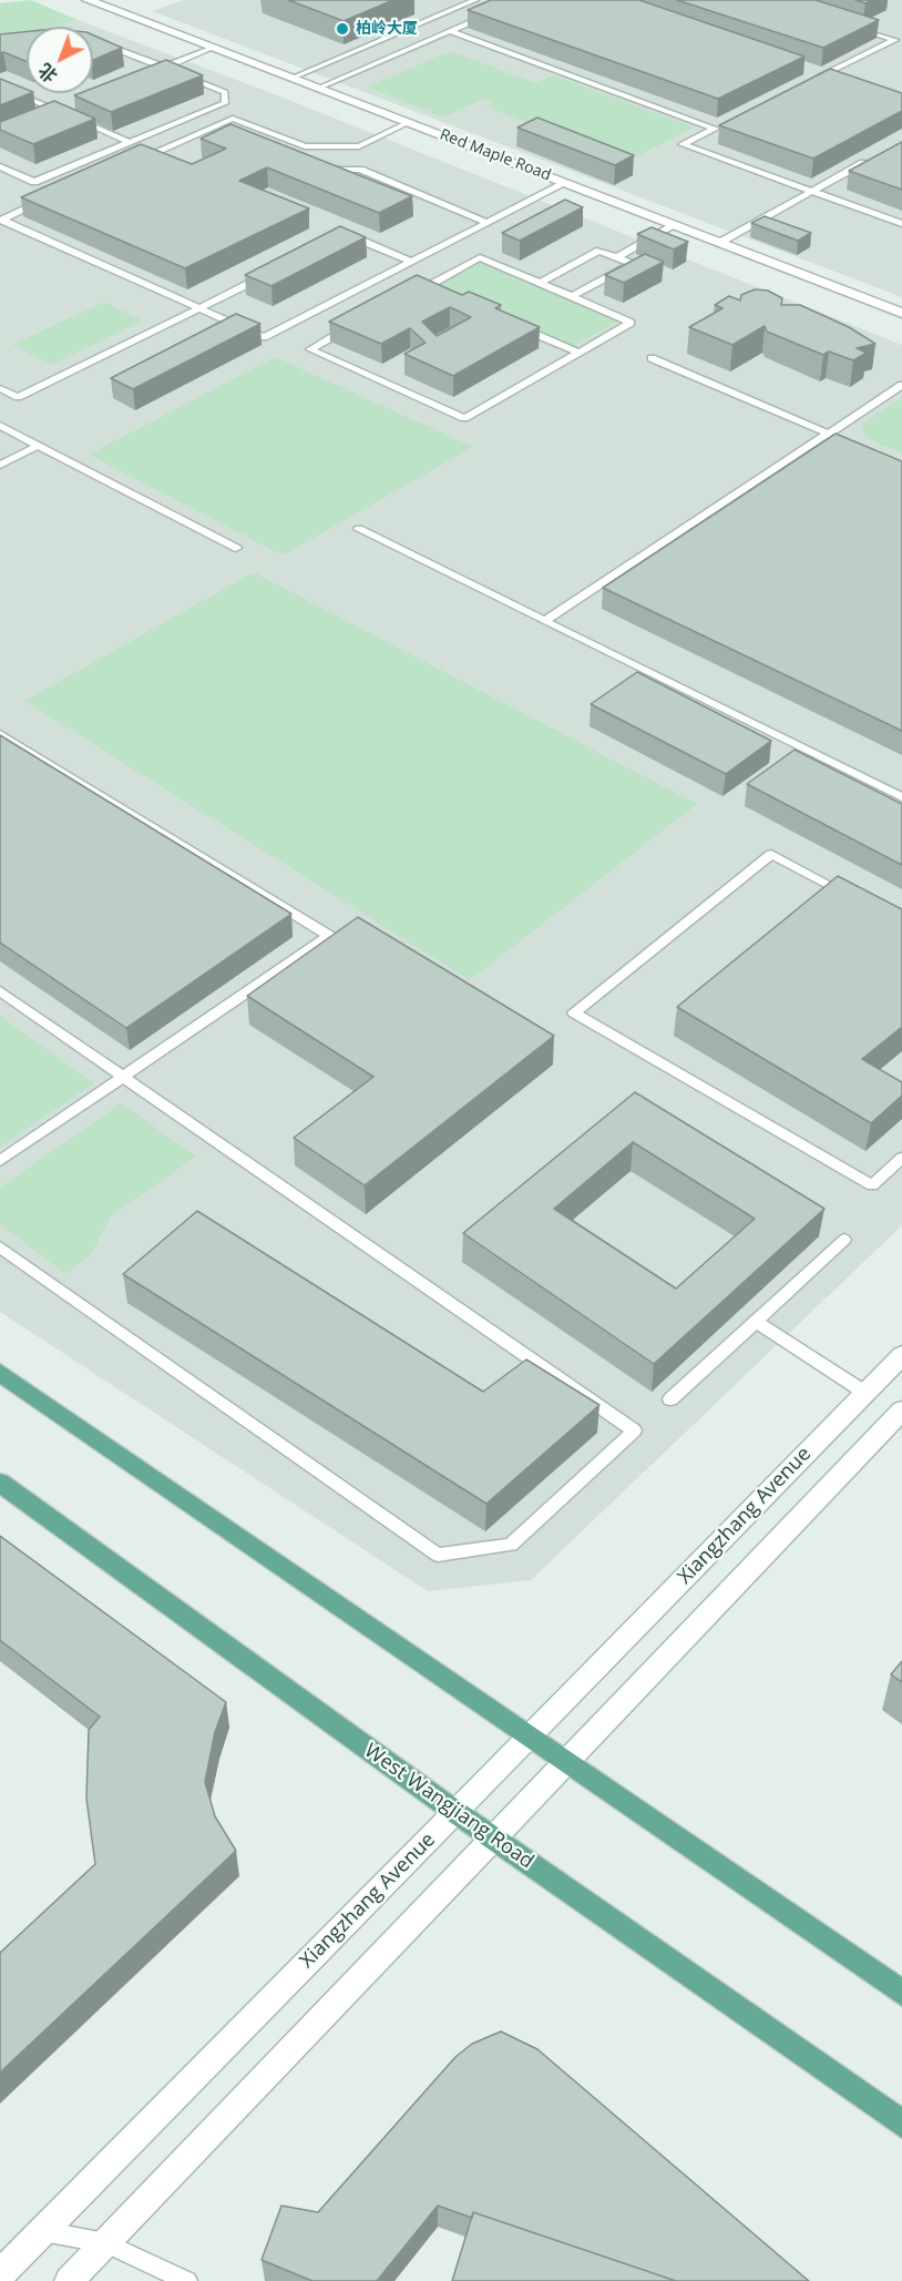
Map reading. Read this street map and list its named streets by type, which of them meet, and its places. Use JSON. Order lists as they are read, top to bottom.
{
  "streets": {
    "main road": ["West Wangjiang Road"],
    "street": ["Red Maple Road", "Xiangzhang Avenue"]
  },
  "crossings": [
    ["Xiangzhang Avenue", "West Wangjiang Road"]
  ],
  "places": ["柏岭大厦"],
  "north": "bottom left"
}
